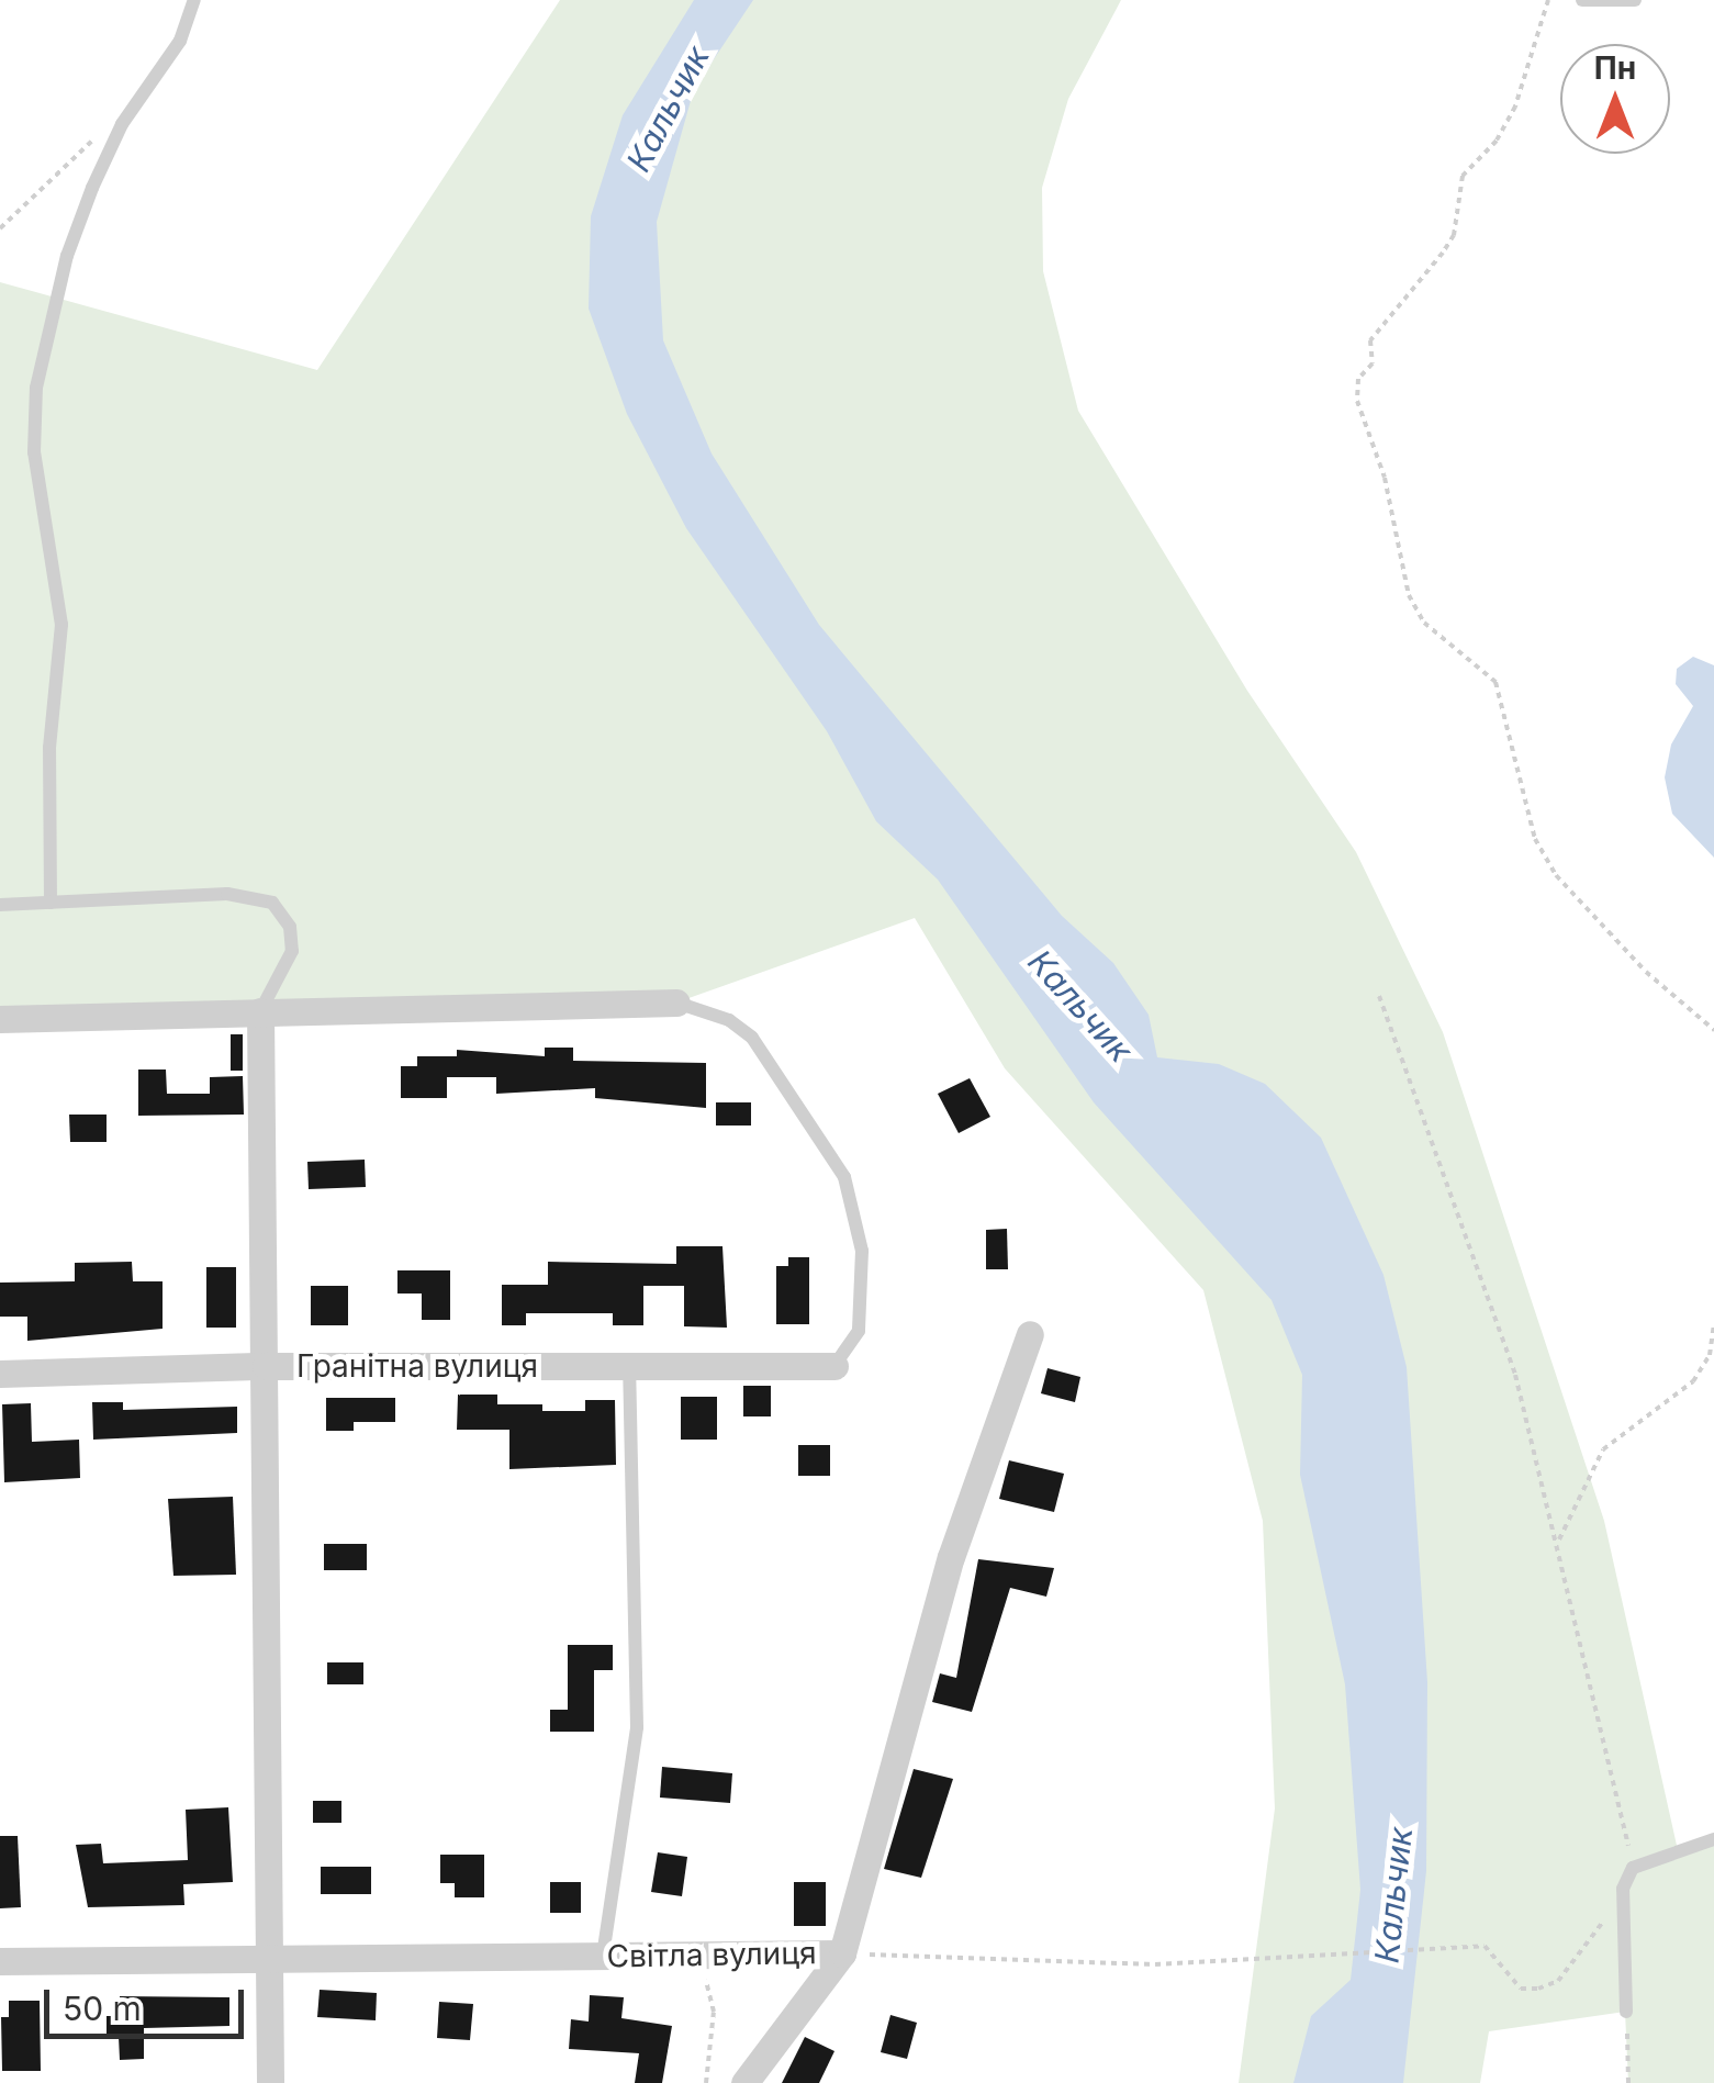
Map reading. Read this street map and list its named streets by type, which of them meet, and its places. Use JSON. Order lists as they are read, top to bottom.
{
  "streets": {
    "street": ["Гранітна вулиця", "Світла вулиця"]
  },
  "water": ["Кальчик"],
  "scale_bar": "50 m",
  "north": "top"
}
